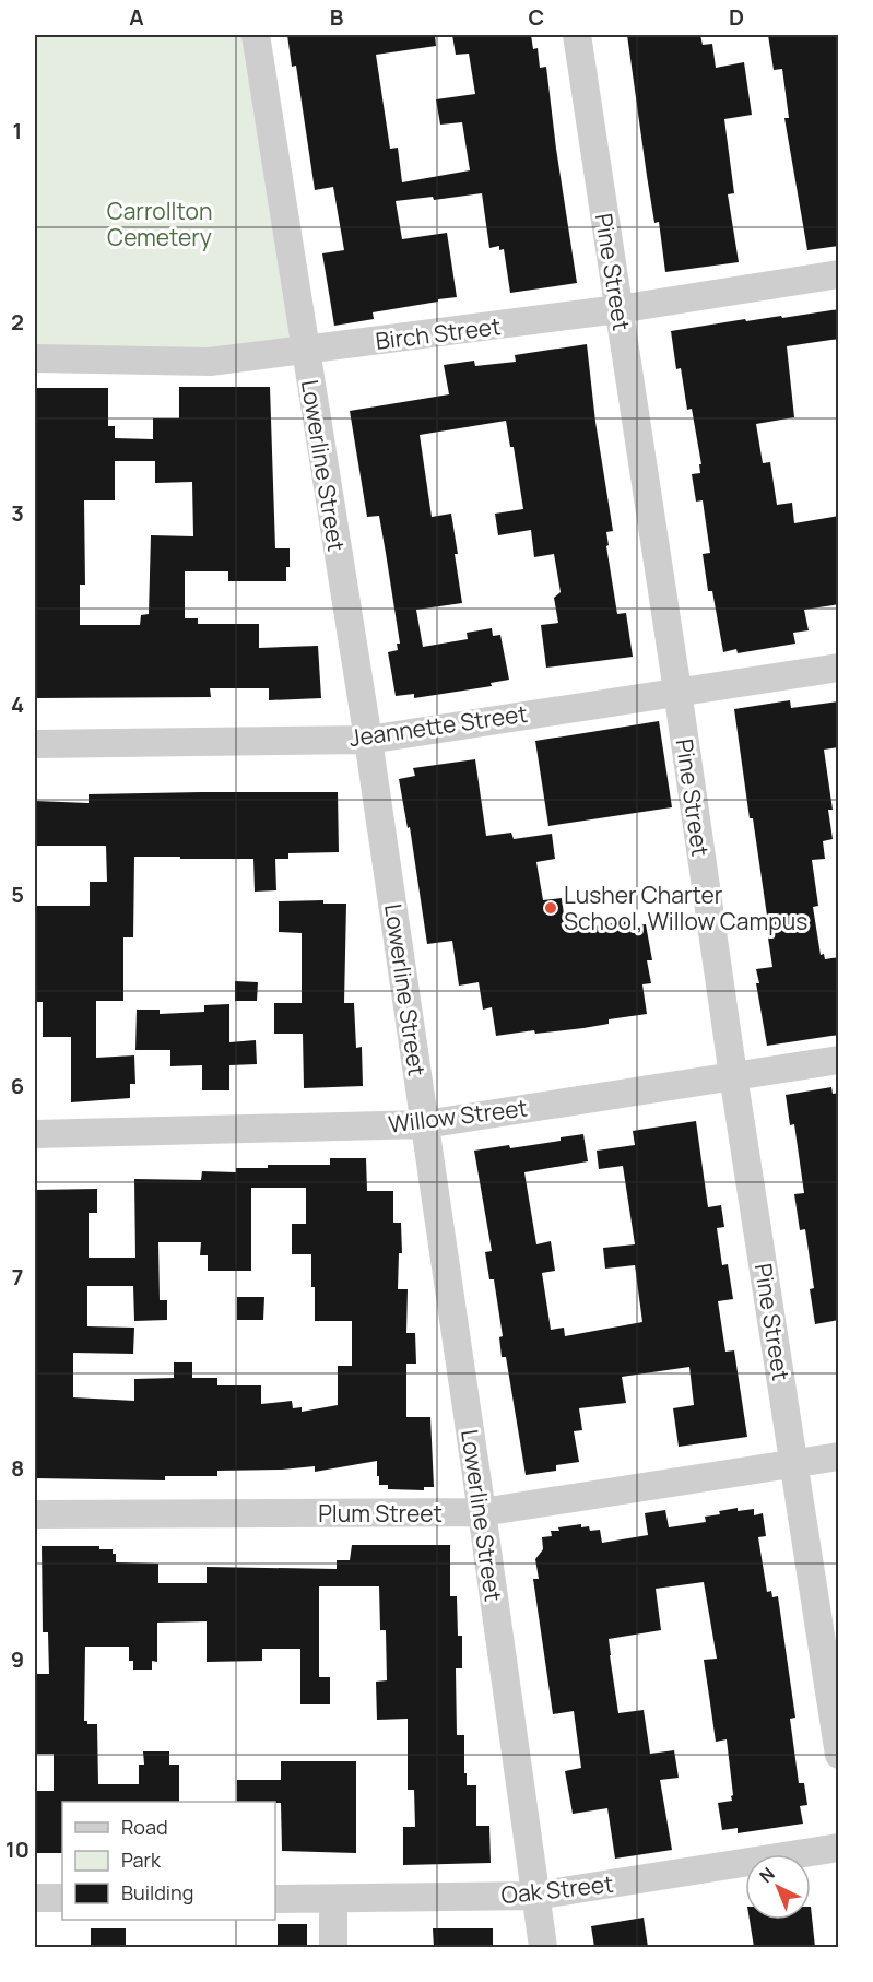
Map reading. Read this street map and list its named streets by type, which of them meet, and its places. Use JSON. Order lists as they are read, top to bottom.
{
  "streets": {
    "street": [
      "Pine Street",
      "Birch Street",
      "Lowerline Street",
      "Jeannette Street",
      "Willow Street",
      "Plum Street",
      "Oak Street"
    ]
  },
  "crossings": [
    ["Pine Street", "Birch Street"],
    ["Pine Street", "Jeannette Street"],
    ["Pine Street", "Willow Street"],
    ["Pine Street", "Plum Street"],
    ["Birch Street", "Lowerline Street"],
    ["Lowerline Street", "Jeannette Street"],
    ["Lowerline Street", "Willow Street"],
    ["Lowerline Street", "Plum Street"],
    ["Lowerline Street", "Oak Street"]
  ],
  "parks": ["Carrollton Cemetery"],
  "places": ["Lusher Charter School, Willow Campus"],
  "legend": ["Road", "Park", "Building"],
  "north": "top left",
  "grid": {
    "columns": [
      "A",
      "B",
      "C",
      "D"
    ],
    "rows": [
      "1",
      "2",
      "3",
      "4",
      "5",
      "6",
      "7",
      "8",
      "9",
      "10"
    ]
  }
}
